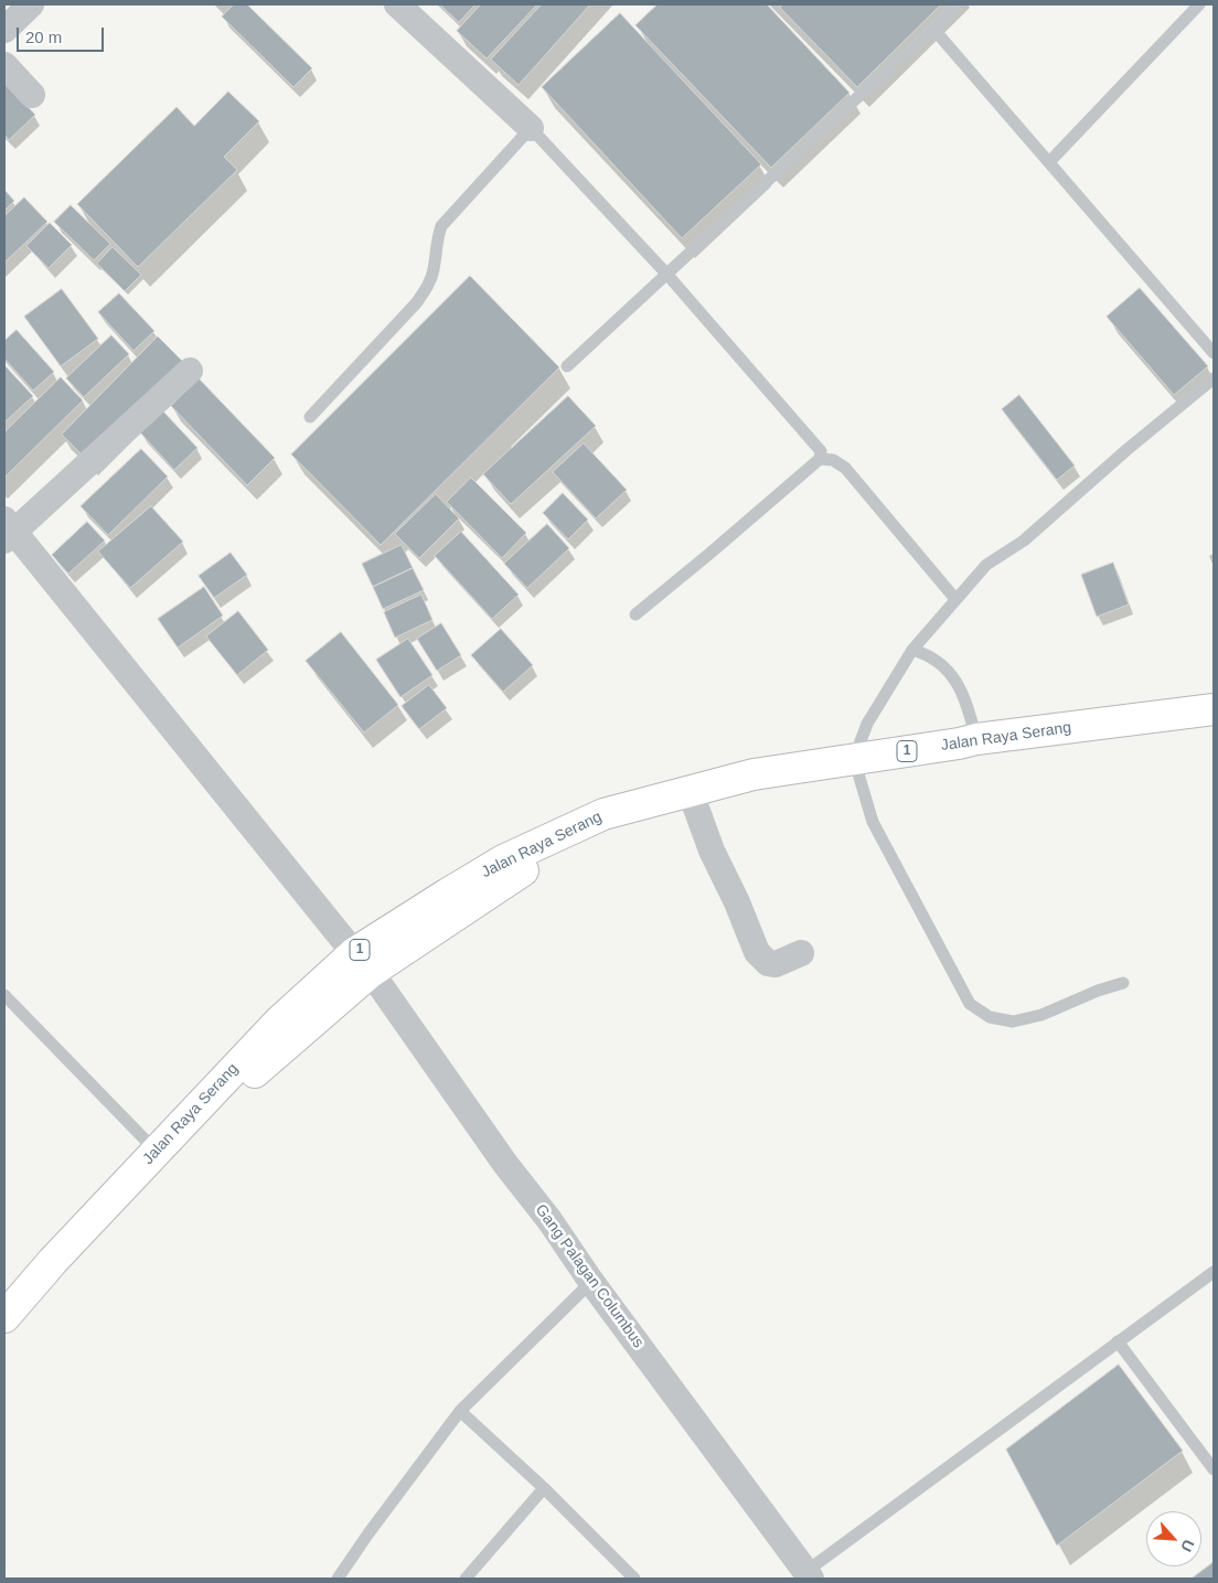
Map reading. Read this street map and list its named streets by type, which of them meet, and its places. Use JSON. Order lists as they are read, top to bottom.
{
  "streets": {
    "highway": ["Jalan Raya Serang", "1"],
    "street": ["Gang Palagan Columbus"]
  },
  "crossings": [
    ["Jalan Raya Serang", "Gang Palagan Columbus"]
  ],
  "scale_bar": "20 m",
  "north": "bottom right"
}
